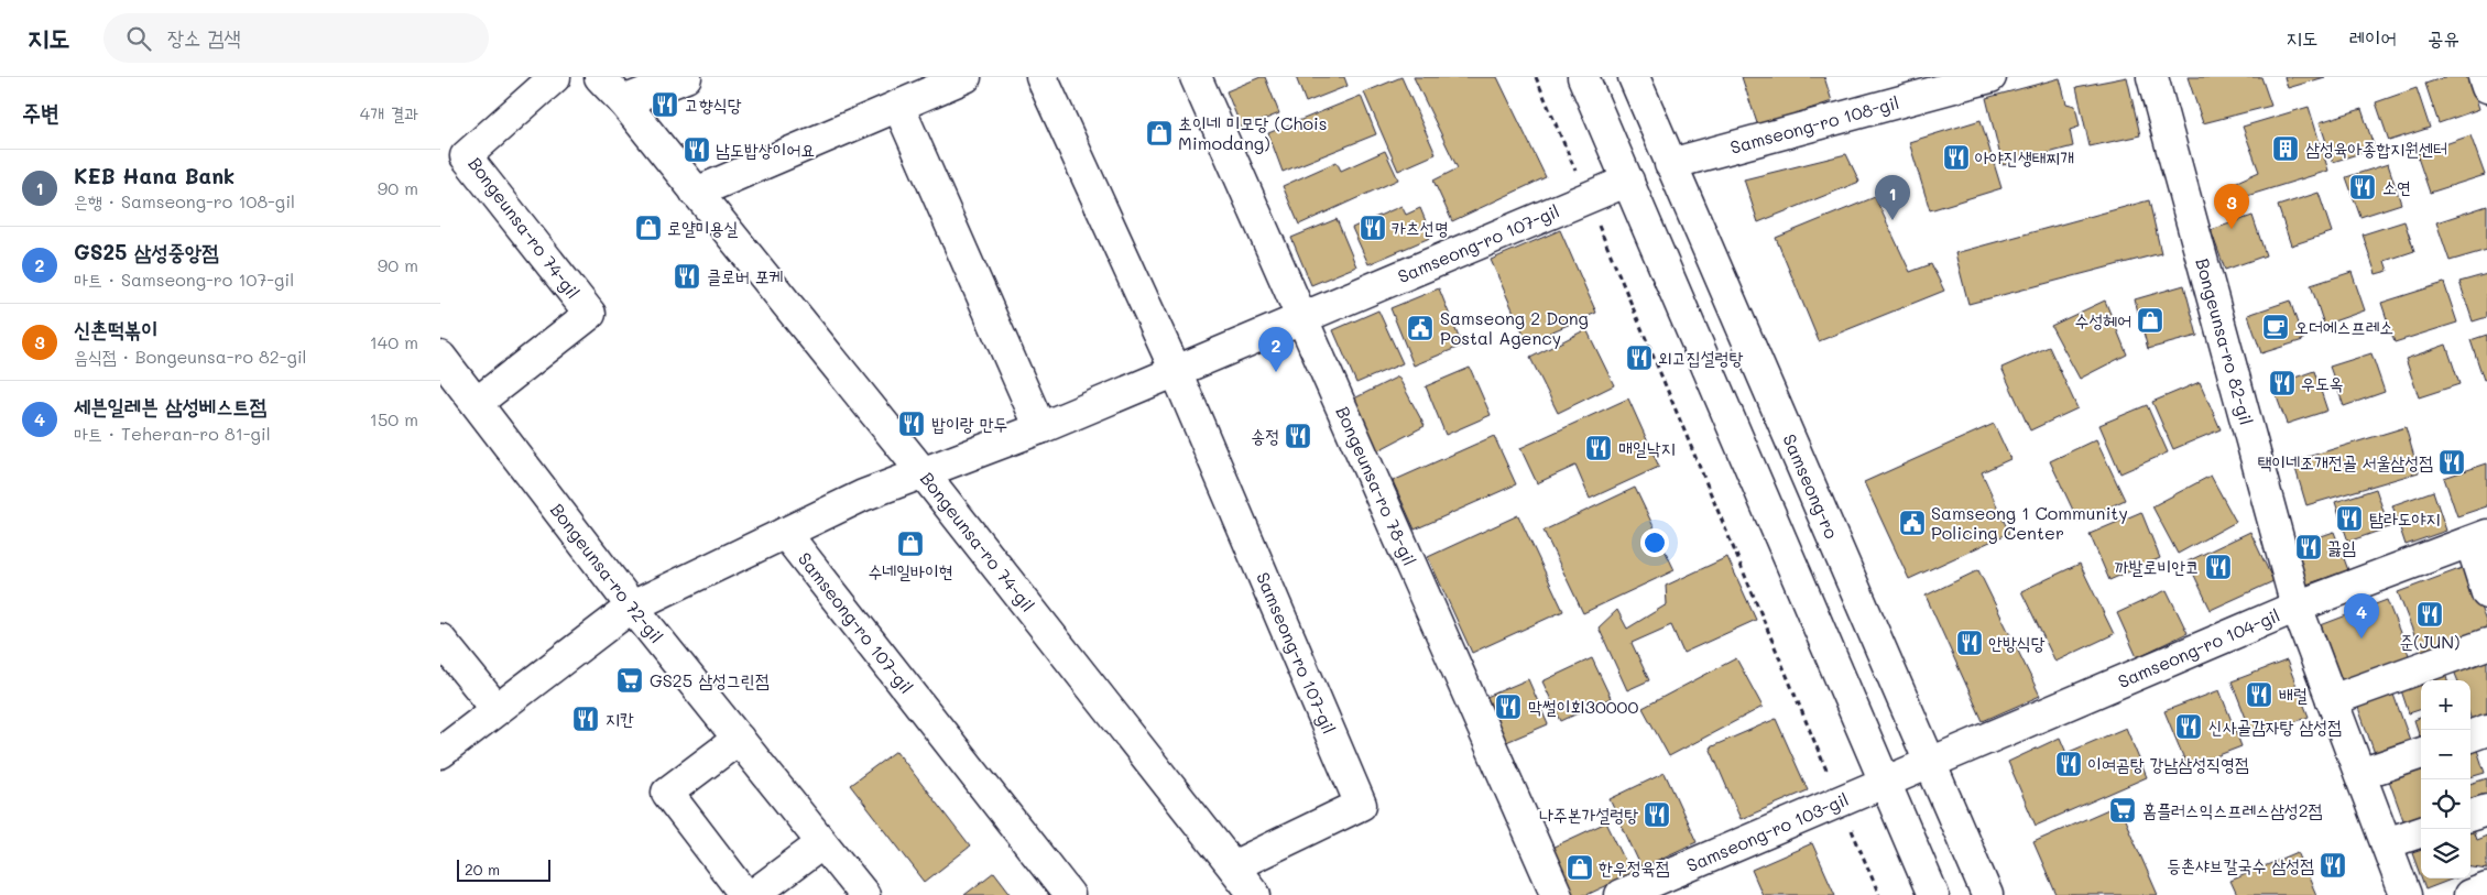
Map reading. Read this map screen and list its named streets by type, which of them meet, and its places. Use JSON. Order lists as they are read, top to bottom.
{
  "streets": {
    "street": [
      "Samseong-ro 108-gil",
      "Bongeunsa-ro 74-gil",
      "Samseong-ro 107-gil",
      "Bongeunsa-ro 82-gil",
      "Bongeunsa-ro 78-gil",
      "Samseong-ro",
      "Bongeunsa-ro 72-gil",
      "Samseong-ro 104-gil",
      "Samseong-ro 103-gil"
    ]
  },
  "crossings": [
    ["Samseong-ro 108-gil", "Samseong-ro"],
    ["Bongeunsa-ro 74-gil", "Samseong-ro 107-gil"],
    ["Bongeunsa-ro 74-gil", "Bongeunsa-ro 72-gil"],
    ["Samseong-ro 107-gil", "Bongeunsa-ro 78-gil"],
    ["Samseong-ro 107-gil", "Bongeunsa-ro 72-gil"],
    ["Bongeunsa-ro 82-gil", "Samseong-ro 104-gil"],
    ["Samseong-ro", "Samseong-ro 104-gil"],
    ["Samseong-ro 104-gil", "Samseong-ro 103-gil"]
  ],
  "places": {
    "restaurant": [
      "고향식당",
      "남도밥상이어요",
      "아야진생태찌개",
      "소연",
      "카츠선명",
      "클로버 포케",
      "외고집설렁탕",
      "우도옥",
      "밥이랑 만두",
      "송정",
      "매일낙지",
      "택이네조개전골 서울삼성점",
      "탐라도야지",
      "끓임",
      "까발로비안코",
      "준(JUN)",
      "안방식당",
      "배럴",
      "막썰이회30000",
      "지칸",
      "신사골감자탕 삼성점",
      "이여곰탕 강남삼성직영점",
      "나주본가설렁탕",
      "등촌샤브칼국수 삼성점"
    ],
    "shop": [
      "초이네 미모당 (Chois Mimodang)",
      "로얄미용실",
      "수성헤어",
      "수네일바이현",
      "한우정육점"
    ],
    "building": ["삼성육아종합지원센터"],
    "cafe": ["오더에스프레소"],
    "public building": ["Samseong 2 Dong Postal Agency", "Samseong 1 Community Policing Center"],
    "supermarket": ["GS25 삼성그린점", "홈플러스익스프레스삼성2점"]
  },
  "scale_bar": "20 m",
  "page": {
    "header": "지도",
    "search": "장소 검색",
    "nav": ["지도", "레이어", "공유"],
    "heading": ["주변", "4개 결과"],
    "list": [
      {
        "mark": "1",
        "name": "KEB Hana Bank",
        "note": "은행 · Samseong-ro 108-gil",
        "value": "90 m"
      },
      {
        "mark": "2",
        "name": "GS25 삼성중앙점",
        "note": "마트 · Samseong-ro 107-gil",
        "value": "90 m"
      },
      {
        "mark": "3",
        "name": "신촌떡볶이",
        "note": "음식점 · Bongeunsa-ro 82-gil",
        "value": "140 m"
      },
      {
        "mark": "4",
        "name": "세븐일레븐 삼성베스트점",
        "note": "마트 · Teheran-ro 81-gil",
        "value": "150 m"
      }
    ],
    "pins": [
      "1",
      "3",
      "2",
      "4"
    ],
    "map_buttons": ["+", "−"],
    "scale": "20 m"
  }
}
